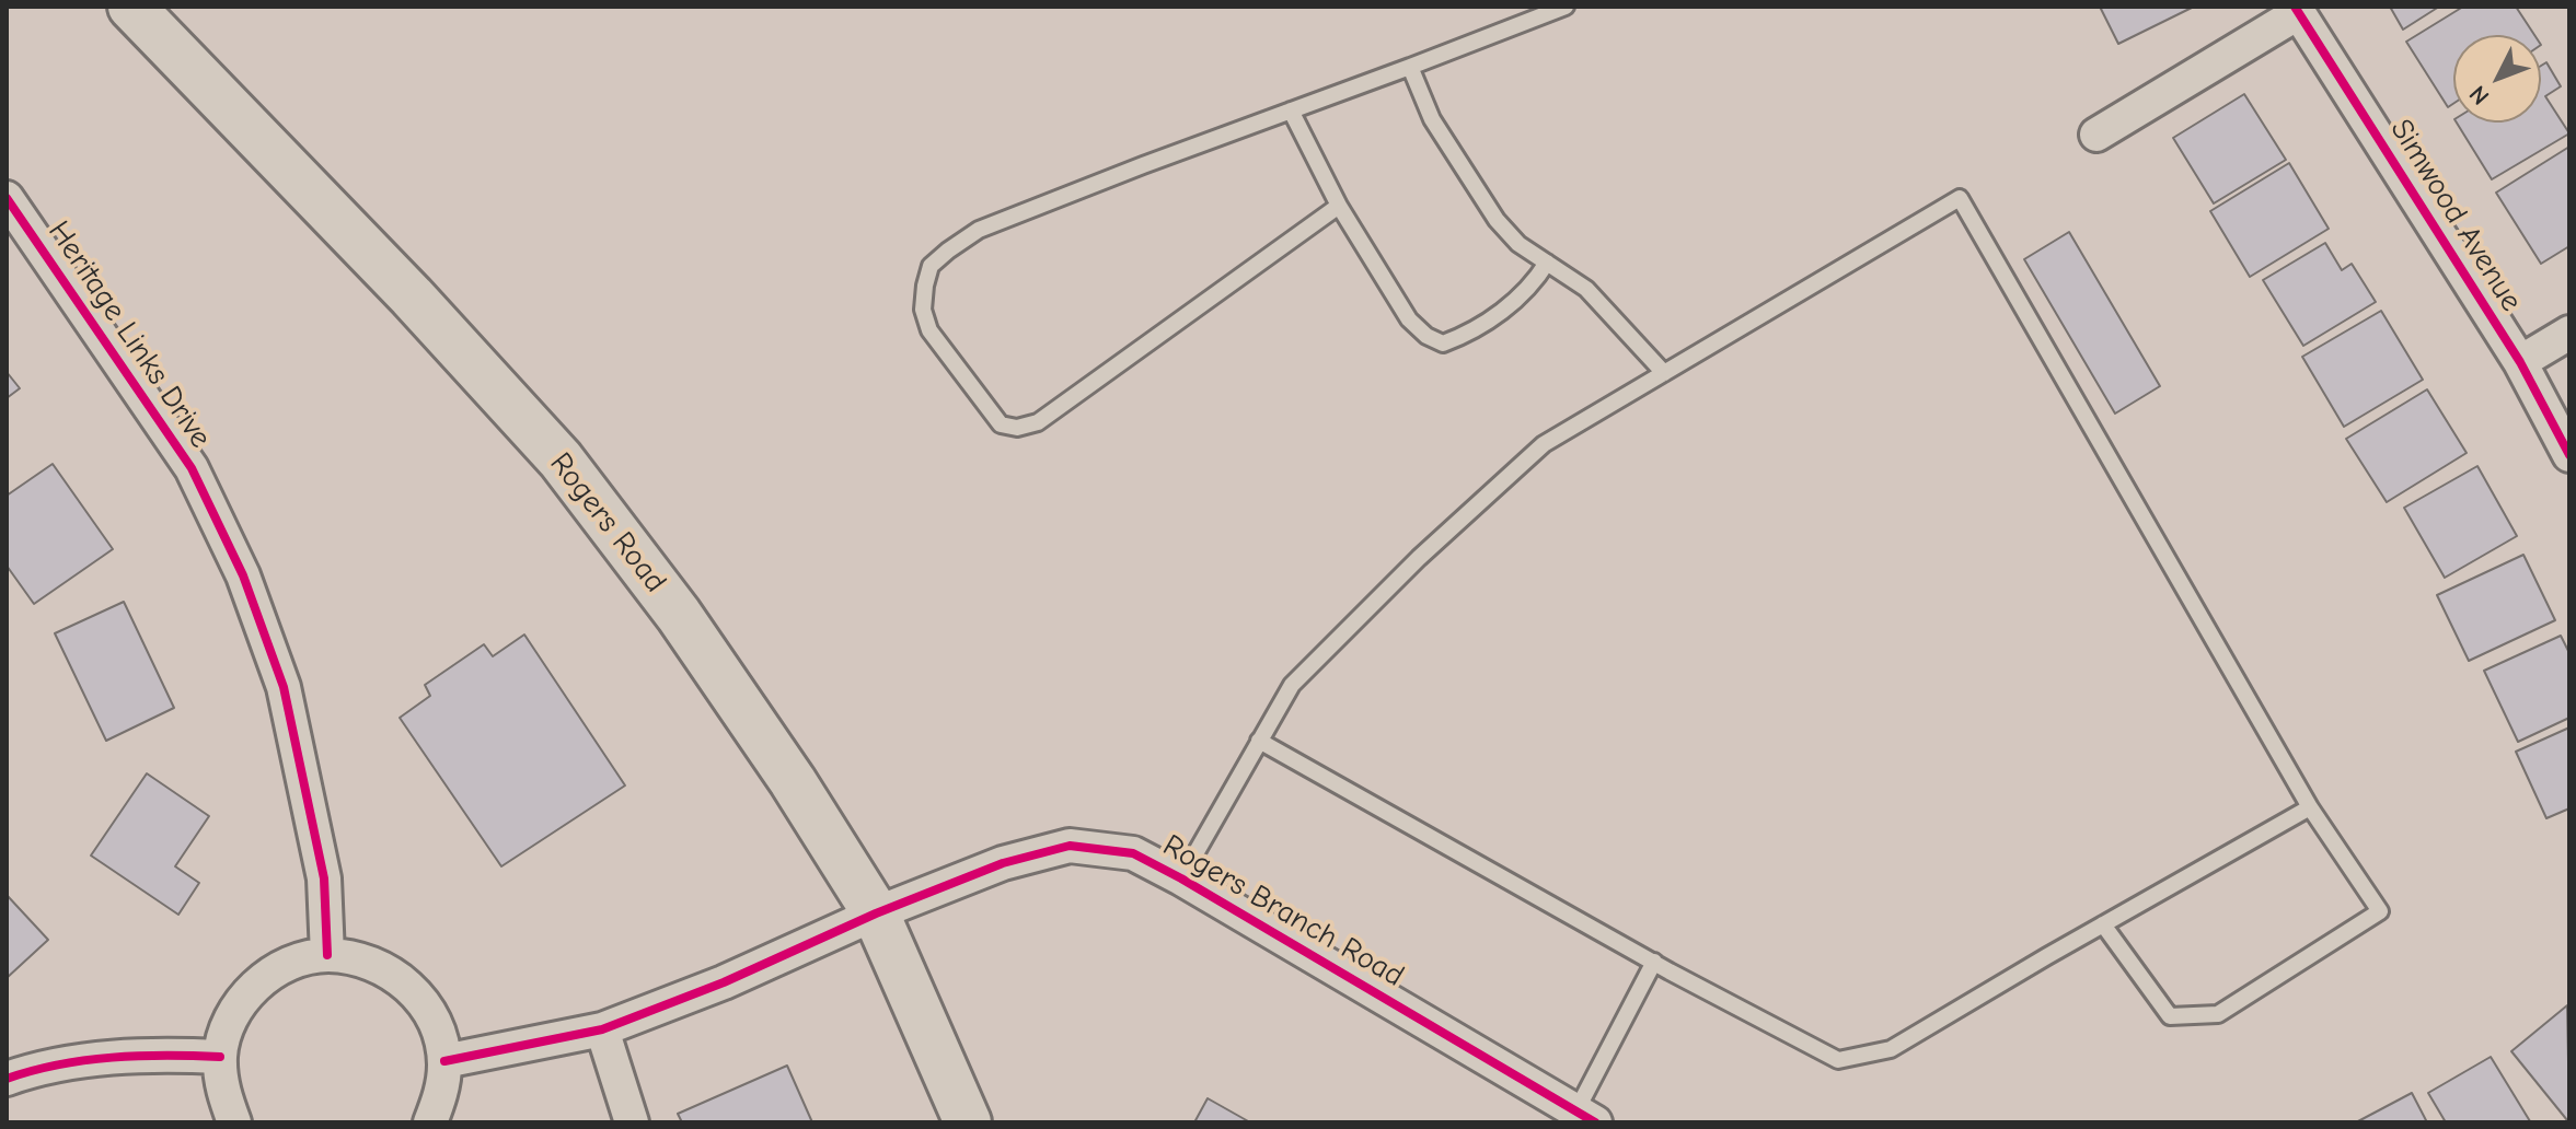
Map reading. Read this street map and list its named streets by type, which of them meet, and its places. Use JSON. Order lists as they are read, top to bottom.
{
  "streets": {
    "main road": ["Rogers Road"],
    "street": ["Simwood Avenue", "Heritage Links Drive", "Rogers Branch Road"]
  },
  "crossings": [
    ["Rogers Road", "Rogers Branch Road"]
  ],
  "north": "bottom left"
}
